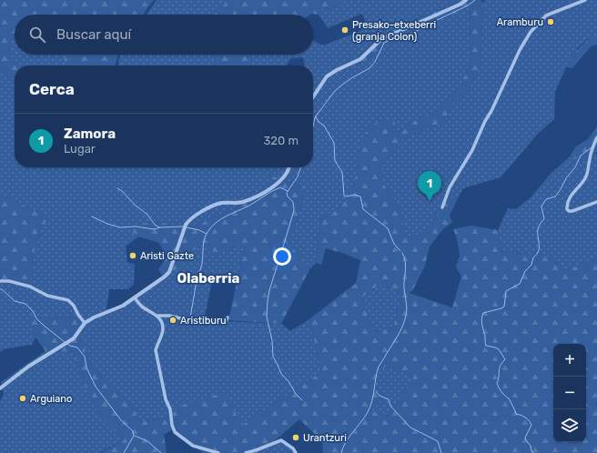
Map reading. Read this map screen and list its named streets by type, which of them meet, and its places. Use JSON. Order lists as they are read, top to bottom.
{
  "districts": ["Olaberria"],
  "places": [
    "Aramburu",
    "Presako-etxeberri (granja Colon)",
    "Aristi Gazte",
    "Aristiburu",
    "Arguiano",
    "Urantzuri"
  ],
  "page": {
    "search": "Buscar aquí",
    "heading": "Cerca",
    "list": [
      {
        "mark": "1",
        "name": "Zamora",
        "note": "Lugar",
        "value": "320 m"
      }
    ],
    "pins": "1",
    "map_buttons": ["+", "−"]
  }
}
